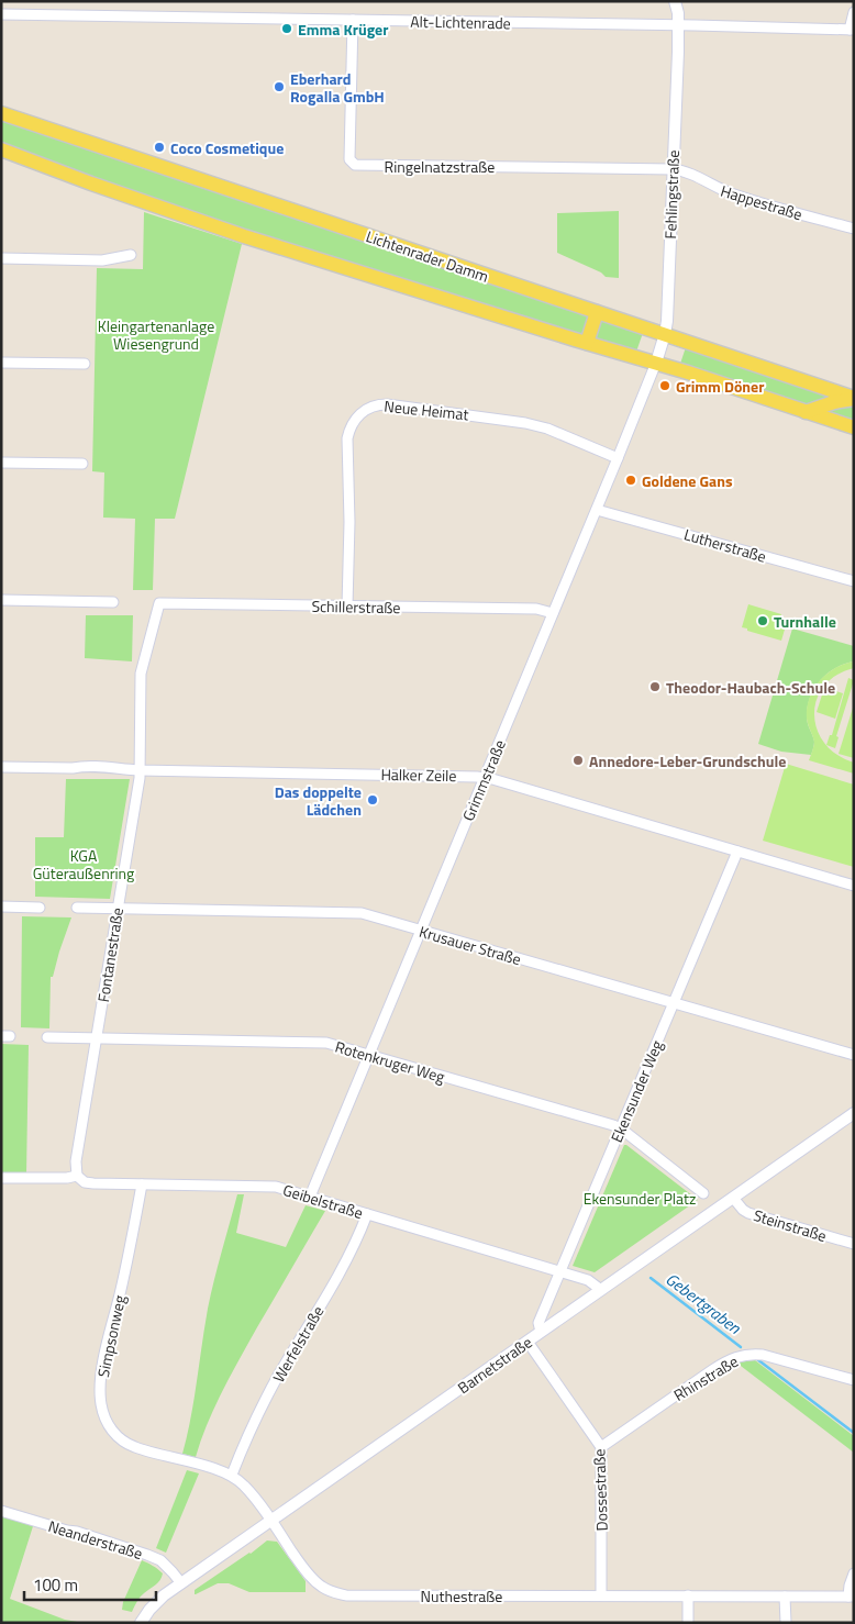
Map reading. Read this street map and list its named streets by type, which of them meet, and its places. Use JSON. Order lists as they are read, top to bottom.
{
  "streets": {
    "main road": ["Lichtenrader Damm"],
    "street": [
      "Alt-Lichtenrade",
      "Ringelnatzstraße",
      "Fehlingstraße",
      "Happestraße",
      "Neue Heimat",
      "Lutherstraße",
      "Schillerstraße",
      "Halker Zeile",
      "Grimmstraße",
      "Krusauer Straße",
      "Fontanestraße",
      "Rotenkruger Weg",
      "Ekensunder Weg",
      "Geibelstraße",
      "Steinstraße",
      "Simpsonweg",
      "Werfelstraße",
      "Barnetstraße",
      "Rhinstraße",
      "Dossestraße",
      "Neanderstraße",
      "Nuthestraße"
    ]
  },
  "crossings": [
    ["Alt-Lichtenrade", "Ringelnatzstraße"],
    ["Alt-Lichtenrade", "Fehlingstraße"],
    ["Ringelnatzstraße", "Fehlingstraße"],
    ["Ringelnatzstraße", "Happestraße"],
    ["Fehlingstraße", "Happestraße"],
    ["Fehlingstraße", "Lichtenrader Damm"],
    ["Fehlingstraße", "Grimmstraße"],
    ["Neue Heimat", "Schillerstraße"],
    ["Neue Heimat", "Grimmstraße"],
    ["Lutherstraße", "Grimmstraße"],
    ["Schillerstraße", "Grimmstraße"],
    ["Schillerstraße", "Fontanestraße"],
    ["Halker Zeile", "Grimmstraße"],
    ["Halker Zeile", "Fontanestraße"],
    ["Halker Zeile", "Ekensunder Weg"],
    ["Grimmstraße", "Krusauer Straße"],
    ["Grimmstraße", "Rotenkruger Weg"],
    ["Grimmstraße", "Geibelstraße"],
    ["Krusauer Straße", "Fontanestraße"],
    ["Krusauer Straße", "Ekensunder Weg"],
    ["Fontanestraße", "Rotenkruger Weg"],
    ["Fontanestraße", "Geibelstraße"],
    ["Rotenkruger Weg", "Ekensunder Weg"],
    ["Ekensunder Weg", "Geibelstraße"],
    ["Ekensunder Weg", "Barnetstraße"],
    ["Geibelstraße", "Simpsonweg"],
    ["Geibelstraße", "Werfelstraße"],
    ["Geibelstraße", "Barnetstraße"],
    ["Steinstraße", "Barnetstraße"],
    ["Simpsonweg", "Werfelstraße"],
    ["Simpsonweg", "Barnetstraße"],
    ["Simpsonweg", "Nuthestraße"],
    ["Barnetstraße", "Dossestraße"],
    ["Barnetstraße", "Neanderstraße"],
    ["Barnetstraße", "Nuthestraße"],
    ["Rhinstraße", "Dossestraße"],
    ["Dossestraße", "Nuthestraße"]
  ],
  "water": ["Gebertgraben"],
  "parks": ["Kleingartenanlage Wiesengrund", "KGA Güteraußenring", "Ekensunder Platz"],
  "places": [
    "Emma Krüger",
    "Eberhard Rogalla GmbH",
    "Coco Cosmetique",
    "Grimm Döner",
    "Goldene Gans",
    "Turnhalle",
    "Theodor-Haubach-Schule",
    "Annedore-Leber-Grundschule",
    "Das doppelte Lädchen"
  ],
  "scale_bar": "100 m"
}
